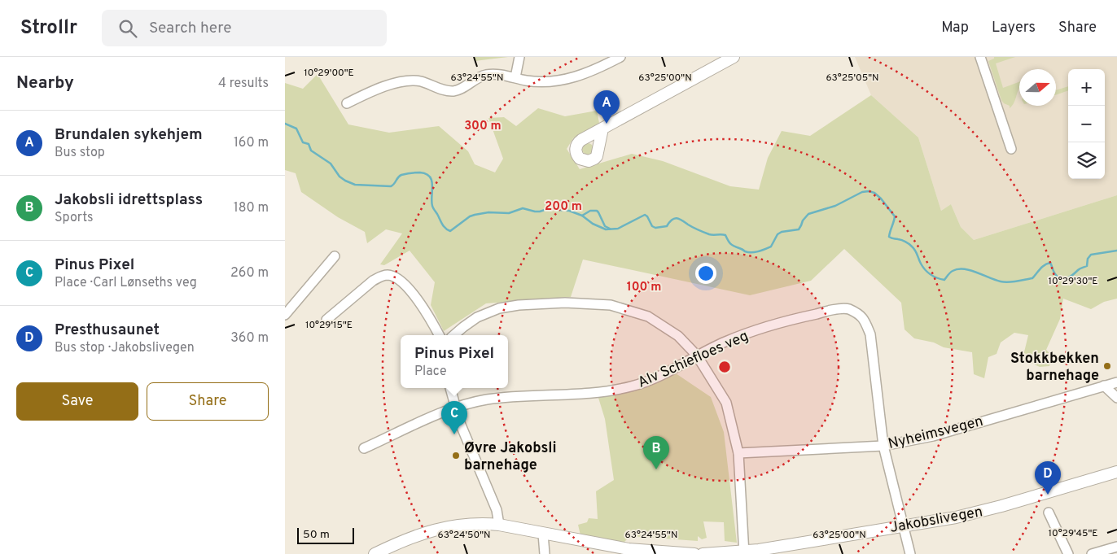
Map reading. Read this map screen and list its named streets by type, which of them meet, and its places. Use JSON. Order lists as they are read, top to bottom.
{
  "streets": {
    "street": ["Alv Schiefloes veg", "Nyheimsvegen", "Jakobslivegen"]
  },
  "crossings": [
    ["Alv Schiefloes veg", "Nyheimsvegen"],
    ["Alv Schiefloes veg", "Jakobslivegen"]
  ],
  "places": ["Stokkbekken barnehage", "Øvre Jakobsli barnehage"],
  "scale_bar": "50 m",
  "north": "right",
  "page": {
    "header": "Strollr",
    "search": "Search here",
    "nav": ["Map", "Layers", "Share"],
    "heading": ["Nearby", "4 results"],
    "map_buttons": ["+", "−"],
    "pins": [
      "A",
      "C",
      "B",
      "D"
    ],
    "list": [
      {
        "mark": "A",
        "name": "Brundalen sykehjem",
        "note": "Bus stop",
        "value": "160 m"
      },
      {
        "mark": "B",
        "name": "Jakobsli idrettsplass",
        "note": "Sports",
        "value": "180 m"
      },
      {
        "mark": "C",
        "name": "Pinus Pixel",
        "note": "Place · Carl Lønseths veg",
        "value": "260 m"
      },
      {
        "mark": "D",
        "name": "Presthusaunet",
        "note": "Bus stop · Jakobslivegen",
        "value": "360 m"
      }
    ],
    "popup": ["Pinus Pixel", "Place"],
    "buttons": ["Save", "Share"],
    "scale": "50 m"
  },
  "coordinates": [
    "10°29'00\"E",
    "63°24'55\"N",
    "63°25'00\"N",
    "63°25'05\"N",
    "10°29'30\"E",
    "10°29'15\"E",
    "10°29'45\"E",
    "63°24'50\"N"
  ],
  "rings": ["300 m", "200 m", "100 m"]
}
